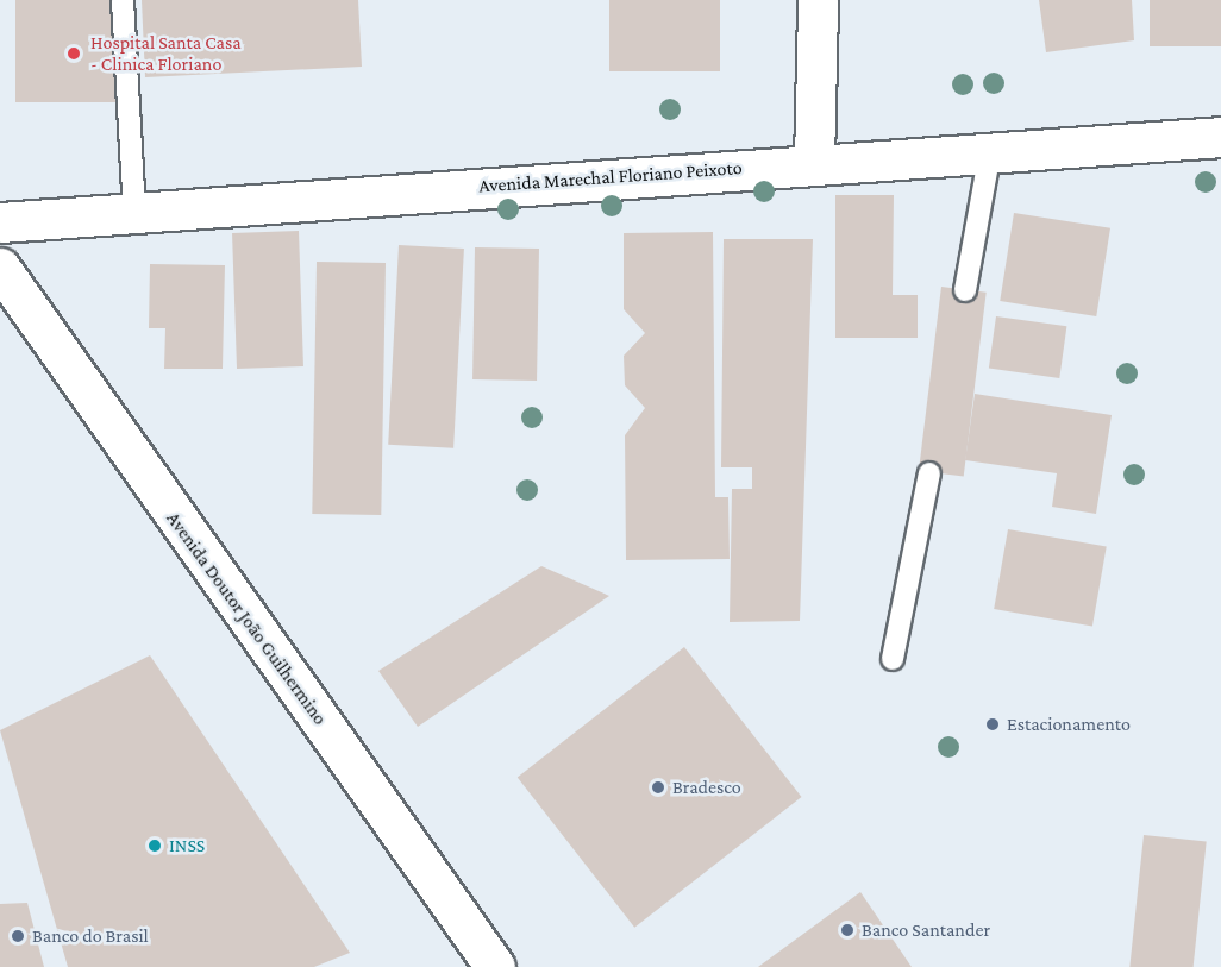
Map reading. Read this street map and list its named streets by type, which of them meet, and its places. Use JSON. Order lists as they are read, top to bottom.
{
  "streets": {
    "street": ["Avenida Marechal Floriano Peixoto", "Avenida Doutor João Guilhermino"]
  },
  "places": [
    "Hospital Santa Casa - Clinica Floriano",
    "Estacionamento",
    "Bradesco",
    "INSS",
    "Banco Santander",
    "Banco do Brasil"
  ]
}
